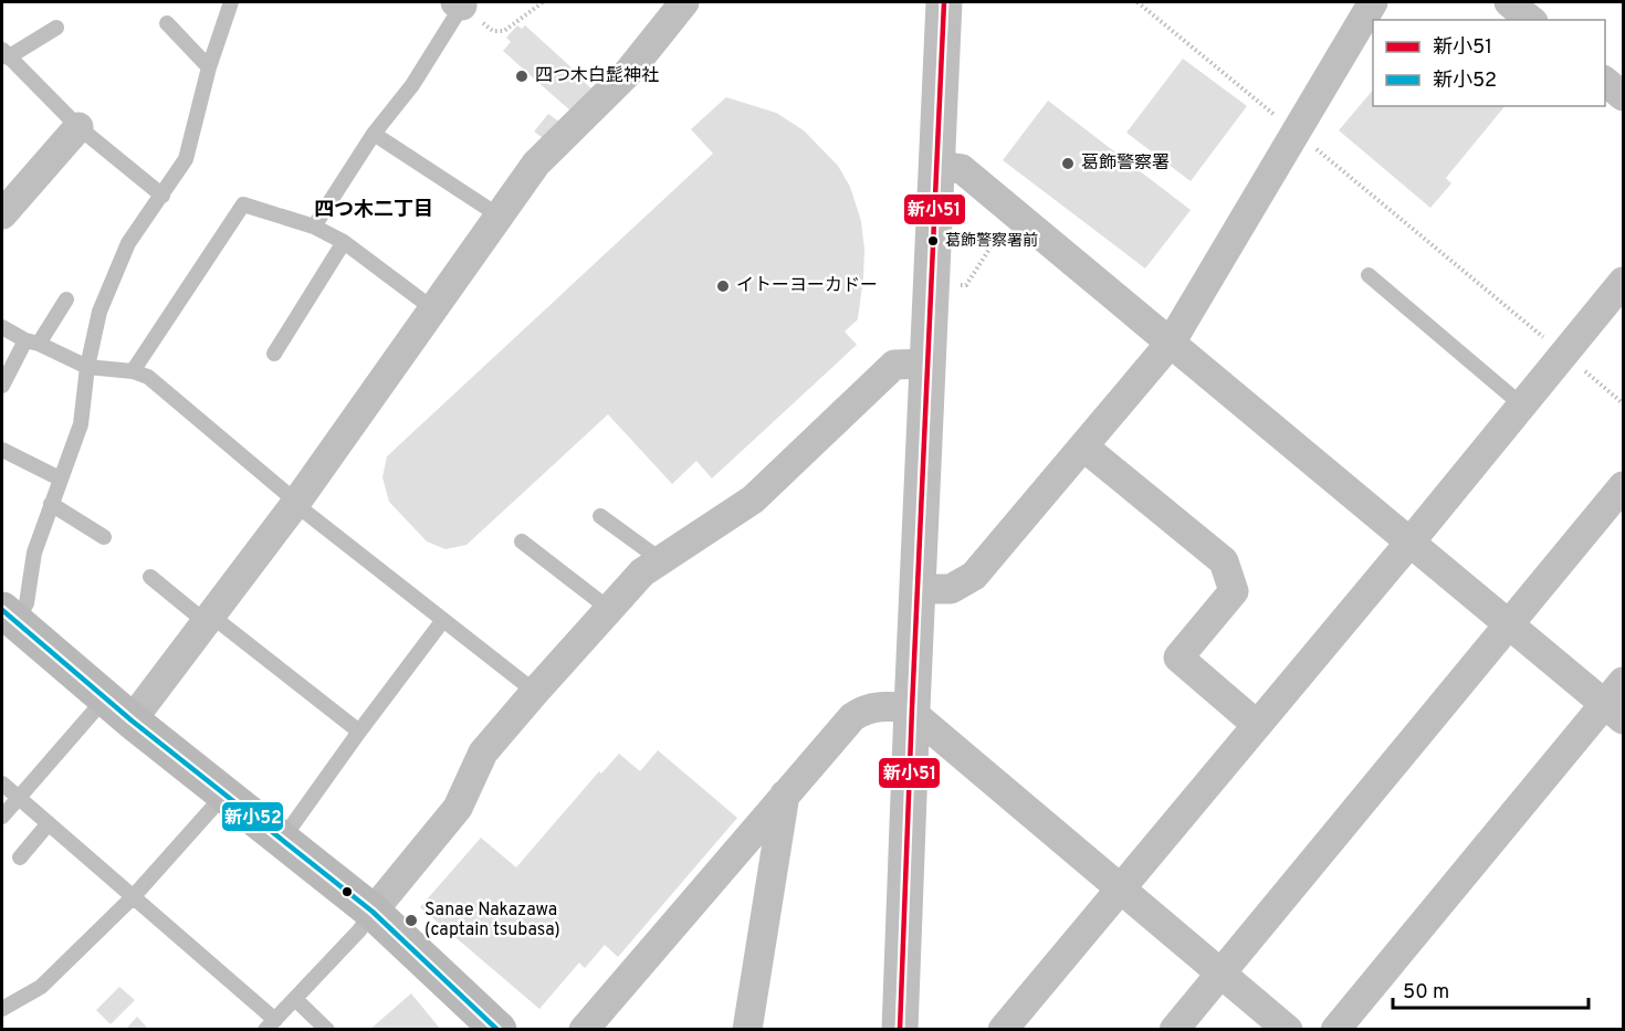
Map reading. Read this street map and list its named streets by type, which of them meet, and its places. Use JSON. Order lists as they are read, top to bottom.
{
  "districts": ["四つ木二丁目"],
  "places": [
    "四つ木白髭神社",
    "葛飾警察署",
    "葛飾警察署前",
    "イトーヨーカドー",
    "Sanae Nakazawa (captain tsubasa)"
  ],
  "lines": ["transit line 新小51", "transit line 新小52"],
  "legend": ["新小51", "新小52"],
  "scale_bar": "50 m"
}
